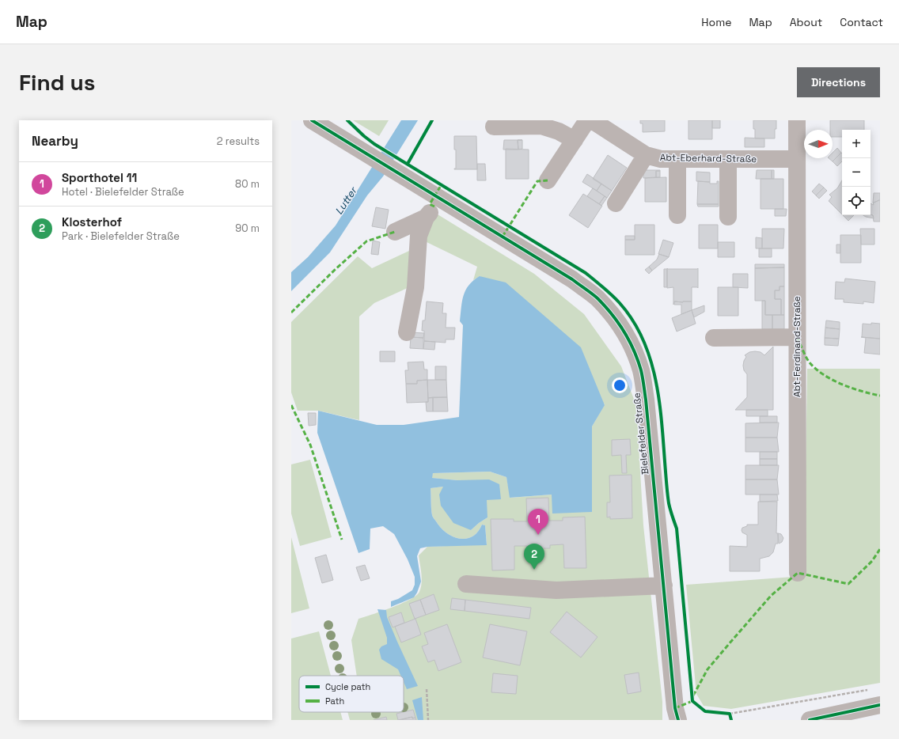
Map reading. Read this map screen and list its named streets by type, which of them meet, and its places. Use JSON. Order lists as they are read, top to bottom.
{
  "streets": {
    "street": ["Abt-Eberhard-Straße", "Abt-Ferdinand-Straße", "Bielefelder Straße"]
  },
  "crossings": [
    ["Abt-Eberhard-Straße", "Abt-Ferdinand-Straße"]
  ],
  "water": ["Lutter"],
  "legend": ["Cycle path", "Path"],
  "north": "right",
  "page": {
    "header": "Map",
    "nav": [
      "Home",
      "Map",
      "About",
      "Contact"
    ],
    "buttons": "Directions",
    "title": "Find us",
    "heading": ["Nearby", "2 results"],
    "map_buttons": ["+", "−"],
    "list": [
      {
        "mark": "1",
        "name": "Sporthotel 11",
        "note": "Hotel · Bielefelder Straße",
        "value": "80 m"
      },
      {
        "mark": "2",
        "name": "Klosterhof",
        "note": "Park · Bielefelder Straße",
        "value": "90 m"
      }
    ],
    "pins": ["1", "2"]
  }
}
